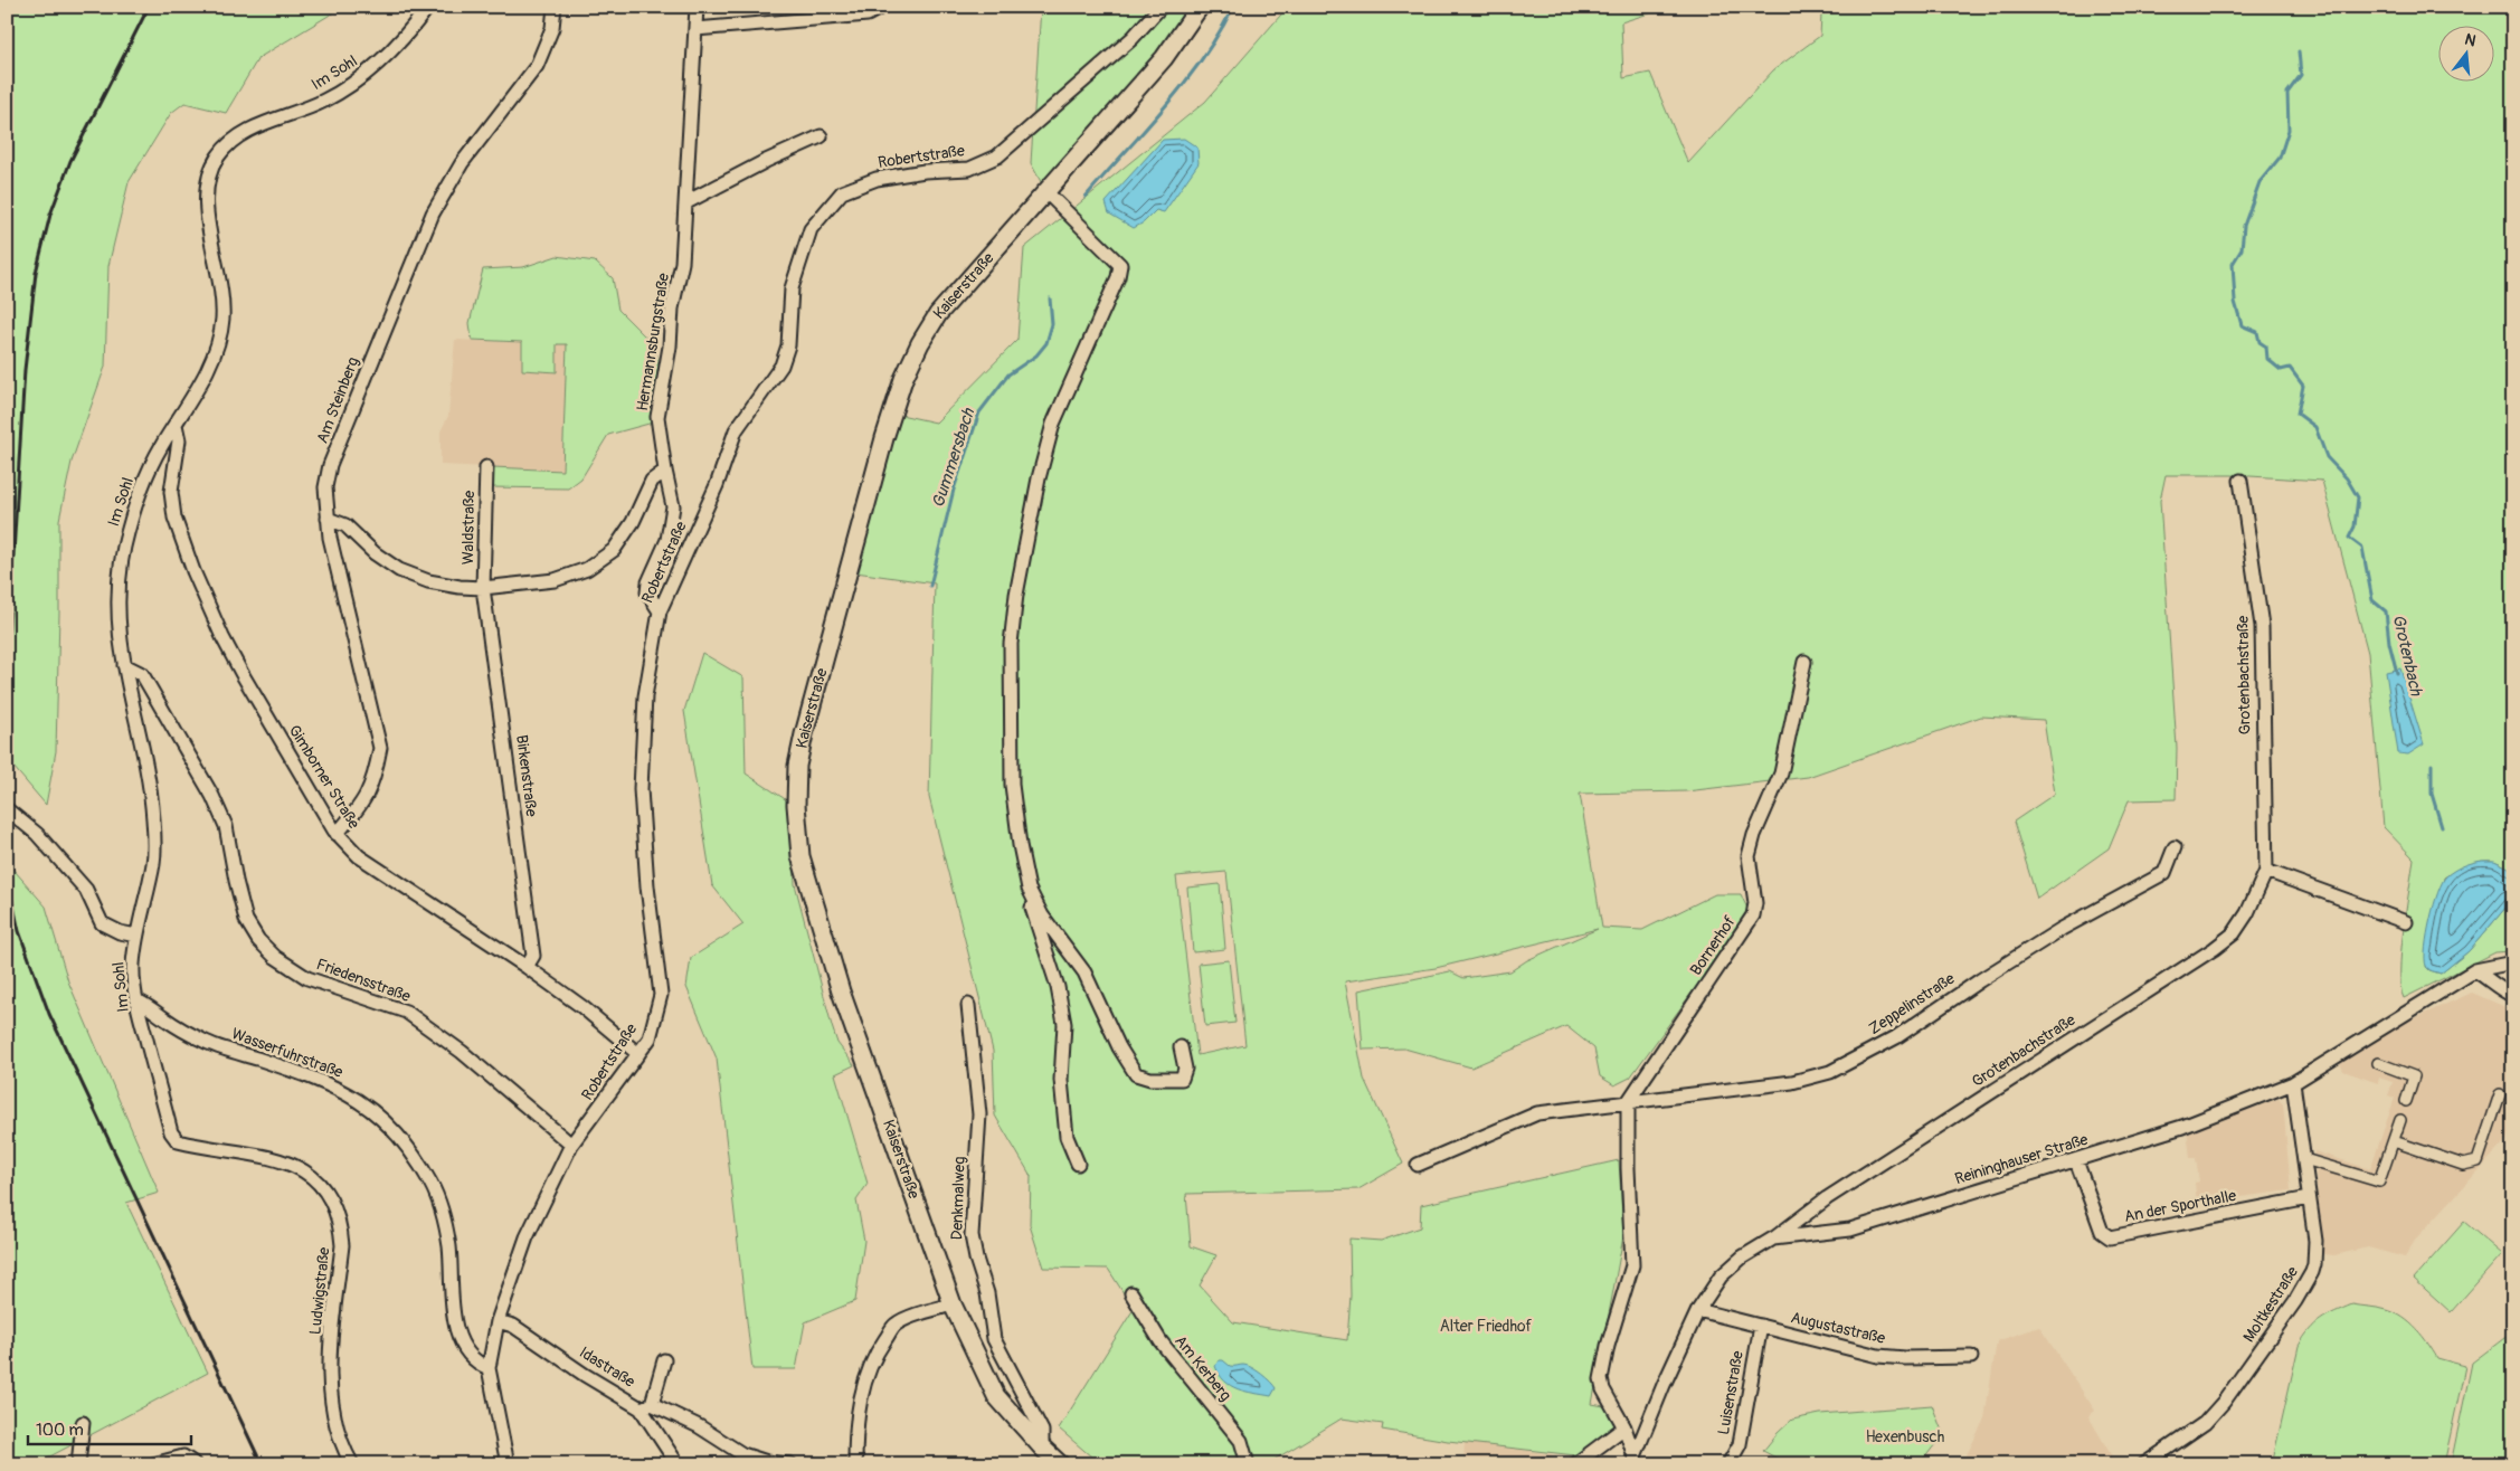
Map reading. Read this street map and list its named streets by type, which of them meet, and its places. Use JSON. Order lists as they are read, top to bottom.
{
  "streets": {
    "street": [
      "Im Sohl",
      "Robertstraße",
      "Kaiserstraße",
      "Hermannsburgstraße",
      "Am Steinberg",
      "Waldstraße",
      "Grotenbachstraße",
      "Birkenstraße",
      "Gimborner Straße",
      "Bornerhof",
      "Friedensstraße",
      "Zeppelinstraße",
      "Wasserfuhrstraße",
      "Reininghauser Straße",
      "Denkmalweg",
      "An der Sporthalle",
      "Ludwigstraße",
      "Moltkestraße",
      "Augustastraße",
      "Idastraße",
      "Am Kerberg",
      "Luisenstraße"
    ]
  },
  "crossings": [
    ["Im Sohl", "Gimborner Straße"],
    ["Im Sohl", "Friedensstraße"],
    ["Im Sohl", "Wasserfuhrstraße"],
    ["Im Sohl", "Ludwigstraße"],
    ["Robertstraße", "Hermannsburgstraße"],
    ["Robertstraße", "Gimborner Straße"],
    ["Robertstraße", "Friedensstraße"],
    ["Robertstraße", "Wasserfuhrstraße"],
    ["Robertstraße", "Idastraße"],
    ["Kaiserstraße", "Denkmalweg"],
    ["Hermannsburgstraße", "Waldstraße"],
    ["Am Steinberg", "Waldstraße"],
    ["Am Steinberg", "Gimborner Straße"],
    ["Waldstraße", "Birkenstraße"],
    ["Grotenbachstraße", "Reininghauser Straße"],
    ["Birkenstraße", "Gimborner Straße"],
    ["Bornerhof", "Zeppelinstraße"],
    ["Reininghauser Straße", "An der Sporthalle"],
    ["Reininghauser Straße", "Moltkestraße"],
    ["Reininghauser Straße", "Augustastraße"],
    ["An der Sporthalle", "Moltkestraße"],
    ["Augustastraße", "Luisenstraße"]
  ],
  "water": ["Gummersbach", "Grotenbach"],
  "parks": ["Alter Friedhof", "Hexenbusch"],
  "scale_bar": "100 m",
  "north": "top"
}
